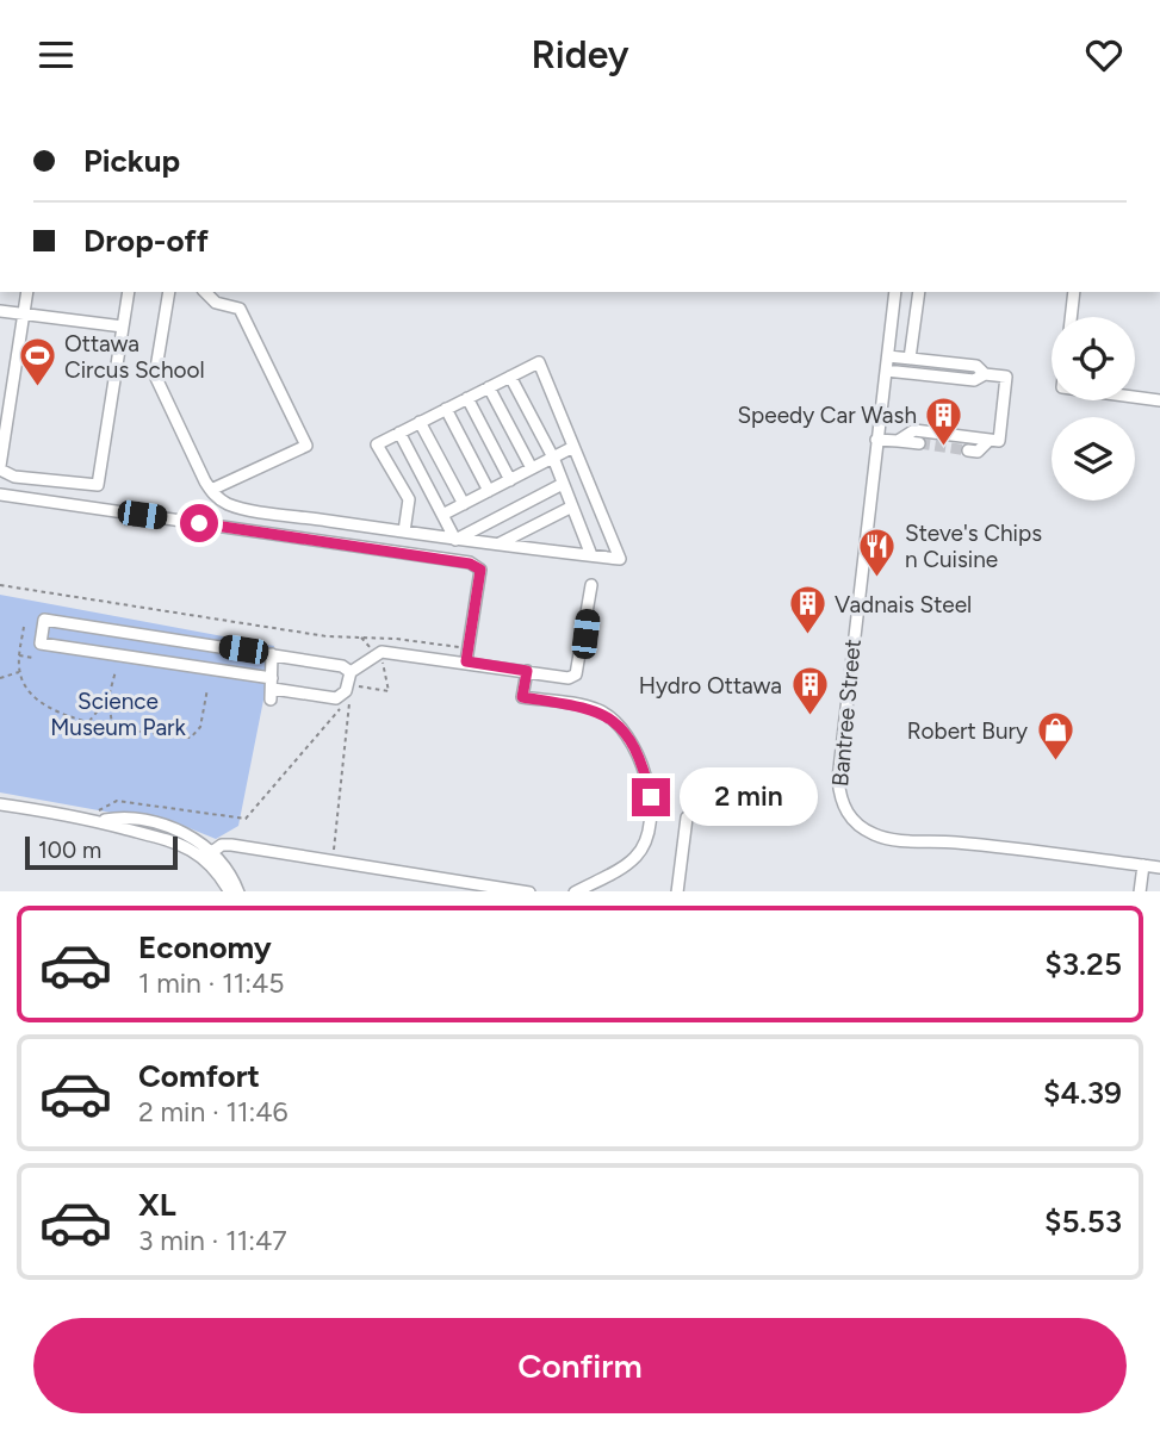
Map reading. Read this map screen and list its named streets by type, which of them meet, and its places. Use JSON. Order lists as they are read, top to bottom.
{
  "streets": {
    "street": ["Bantree Street"]
  },
  "parks": ["Science Museum Park"],
  "places": {
    "sports": ["Ottawa Circus School"],
    "building": ["Speedy Car Wash", "Vadnais Steel", "Hydro Ottawa"],
    "restaurant": ["Steve's Chips n Cuisine"],
    "shop": ["Robert Bury"]
  },
  "scale_bar": "100 m",
  "page": {
    "header": "Ridey",
    "banner": ["Pickup", "Drop-off"],
    "bubble": "2 min",
    "scale": "100 m",
    "list": [
      {
        "name": "Economy",
        "note": "1 min · 11:45",
        "value": "$3.25"
      },
      {
        "name": "Comfort",
        "note": "2 min · 11:46",
        "value": "$4.39"
      },
      {
        "name": "XL",
        "note": "3 min · 11:47",
        "value": "$5.53"
      }
    ],
    "buttons": "Confirm"
  }
}
